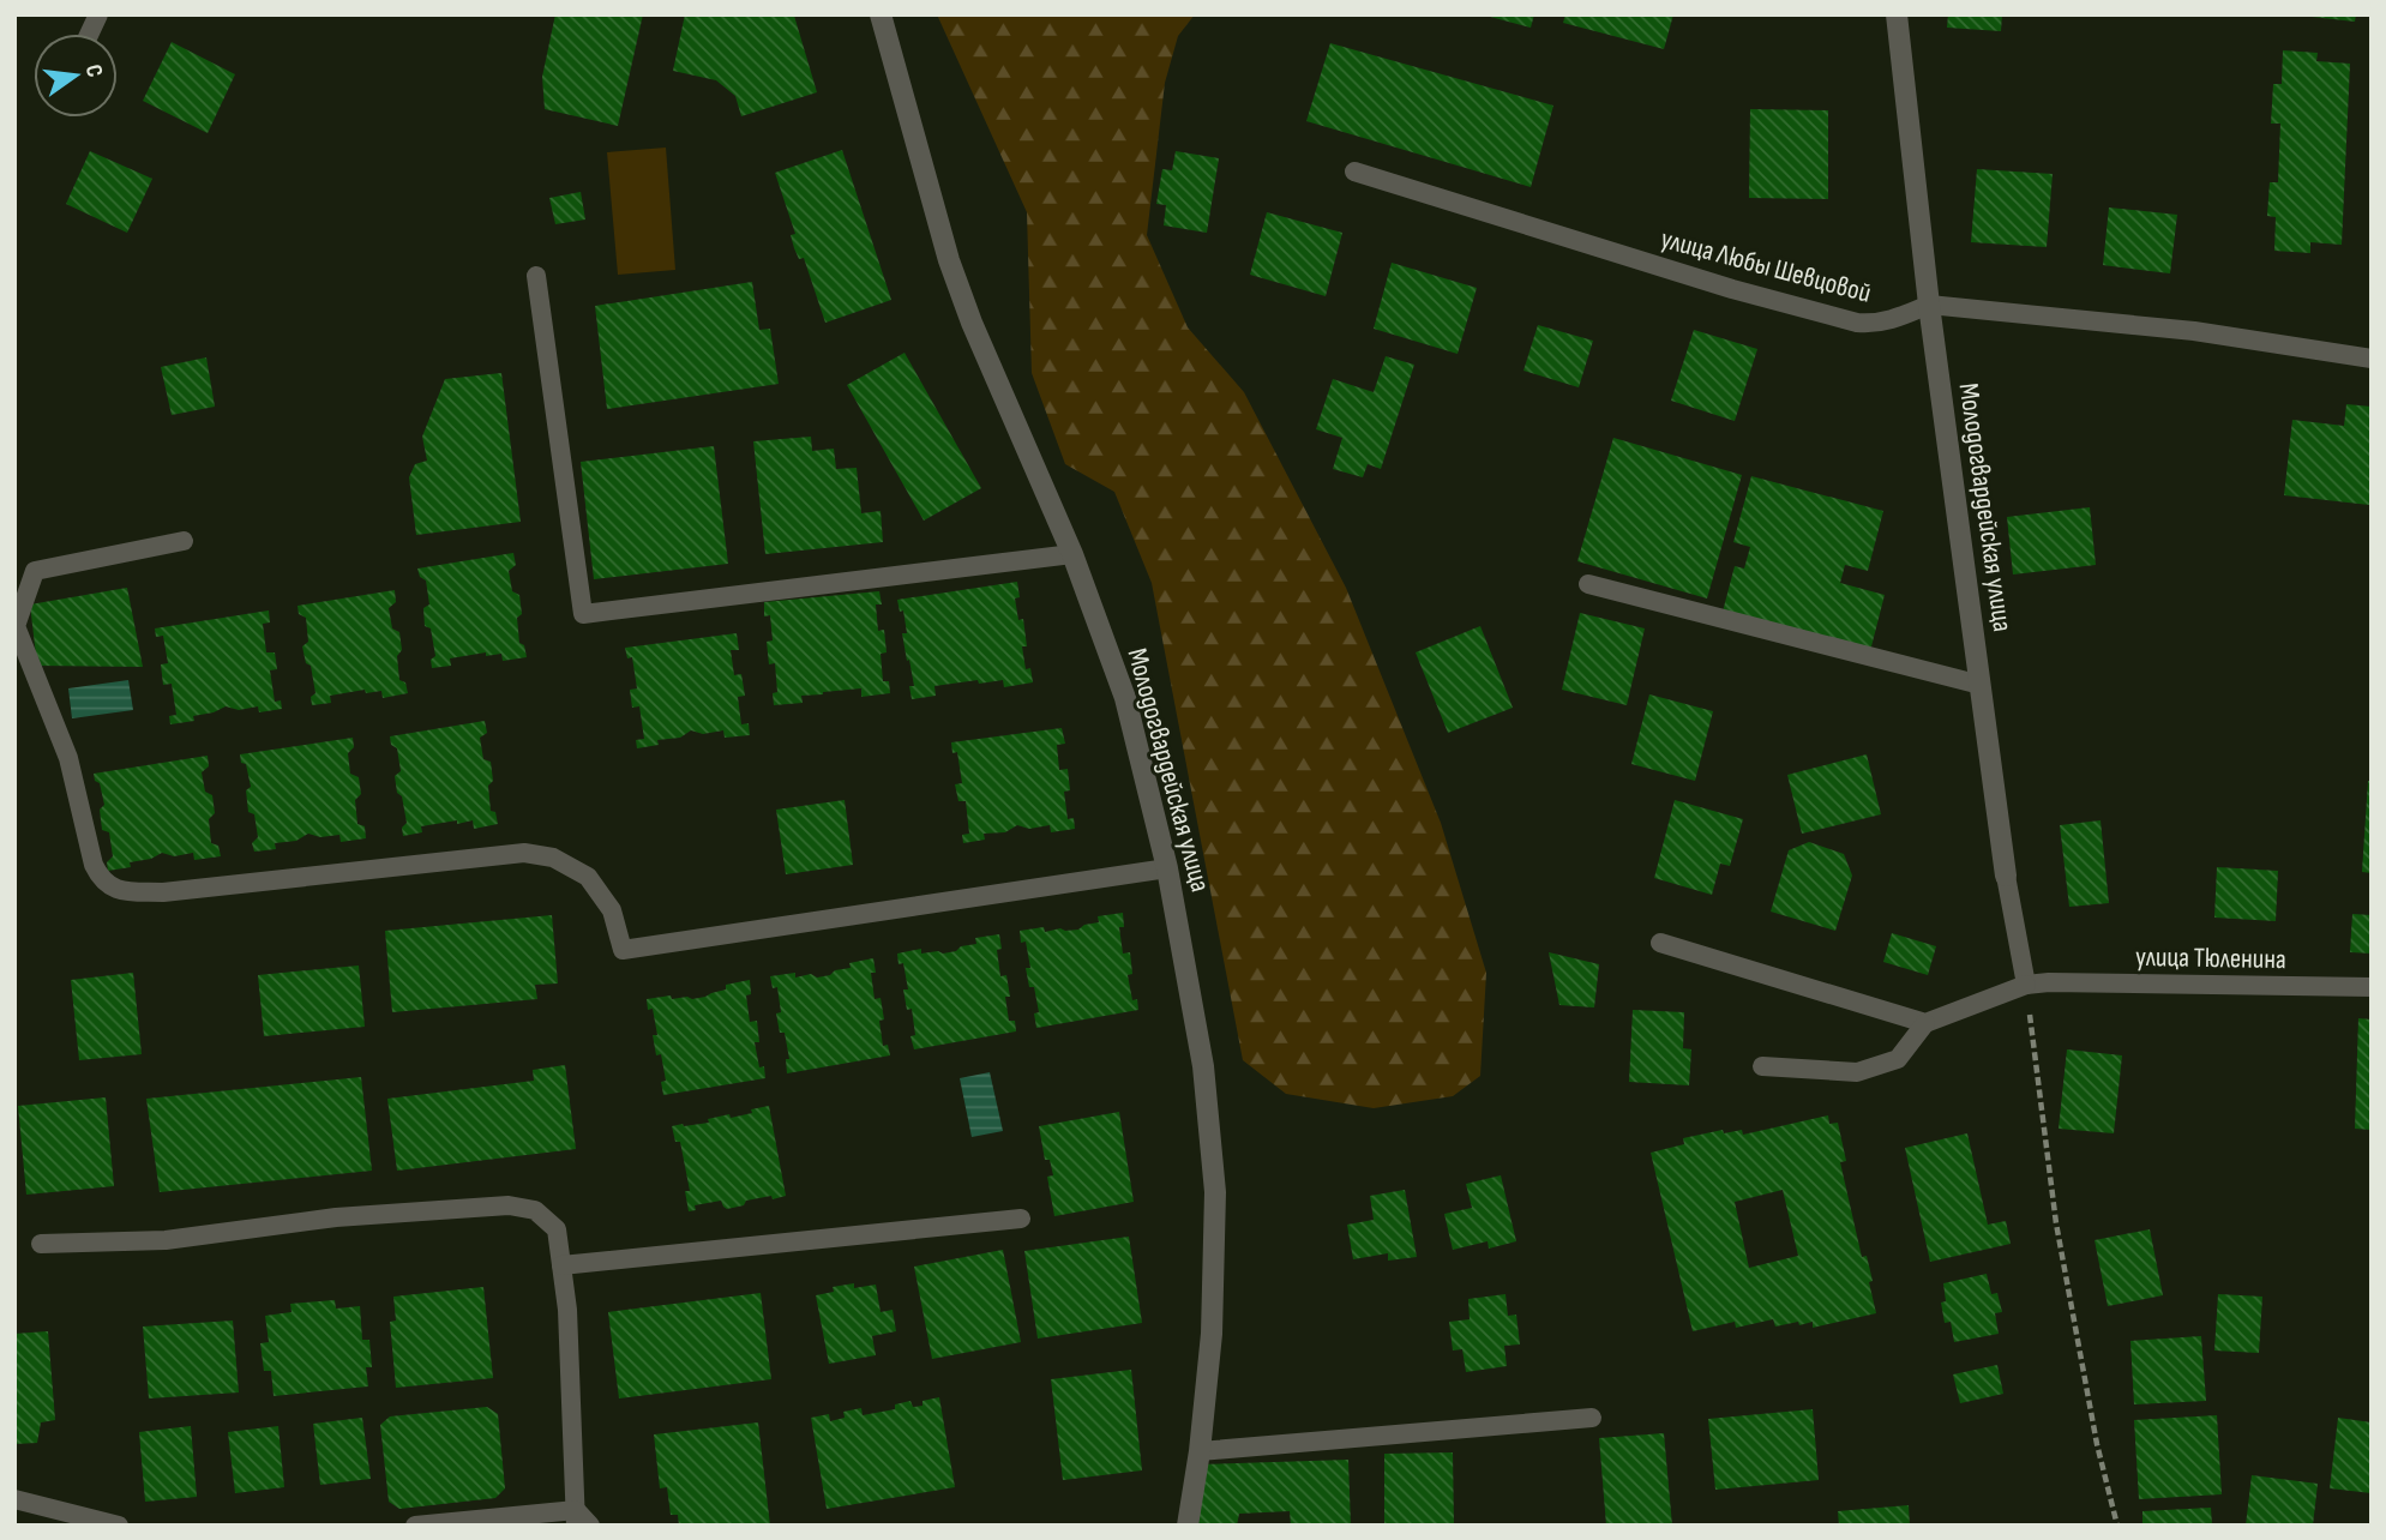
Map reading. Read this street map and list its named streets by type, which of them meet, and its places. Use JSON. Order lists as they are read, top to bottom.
{
  "streets": {
    "street": ["Молодогвардейская улица"],
    "lane": ["улица Любы Шевцовой", "улица Тюленина"]
  },
  "crossings": [
    ["улица Любы Шевцовой", "Молодогвардейская улица"],
    ["Молодогвардейская улица", "улица Тюленина"]
  ],
  "north": "right"
}
